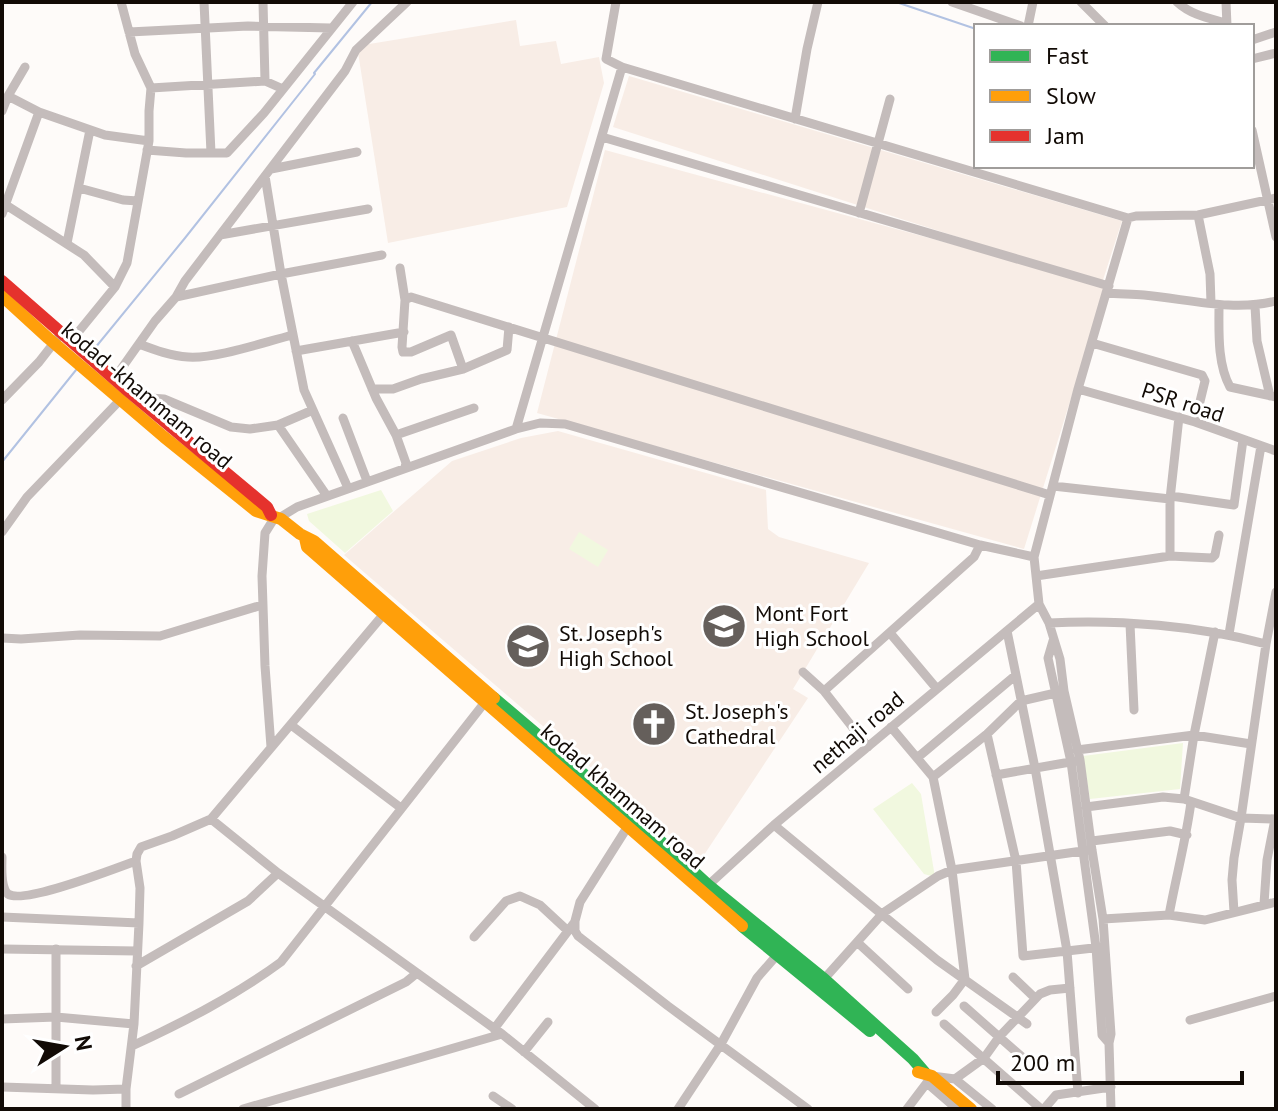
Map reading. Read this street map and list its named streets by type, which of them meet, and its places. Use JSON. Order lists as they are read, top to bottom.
{
  "streets": {
    "main road": ["kodad -khammam road", "kodad khammam road"],
    "street": ["PSR road", "nethaji road"]
  },
  "crossings": [
    ["kodad -khammam road", "kodad khammam road"],
    ["nethaji road", "kodad khammam road"]
  ],
  "places": {
    "school or university": ["Mont Fort High School", "St. Joseph's High School"],
    "church": ["St. Joseph's Cathedral"]
  },
  "legend": ["Fast", "Slow", "Jam"],
  "scale_bar": "200 m",
  "north": "right"
}
